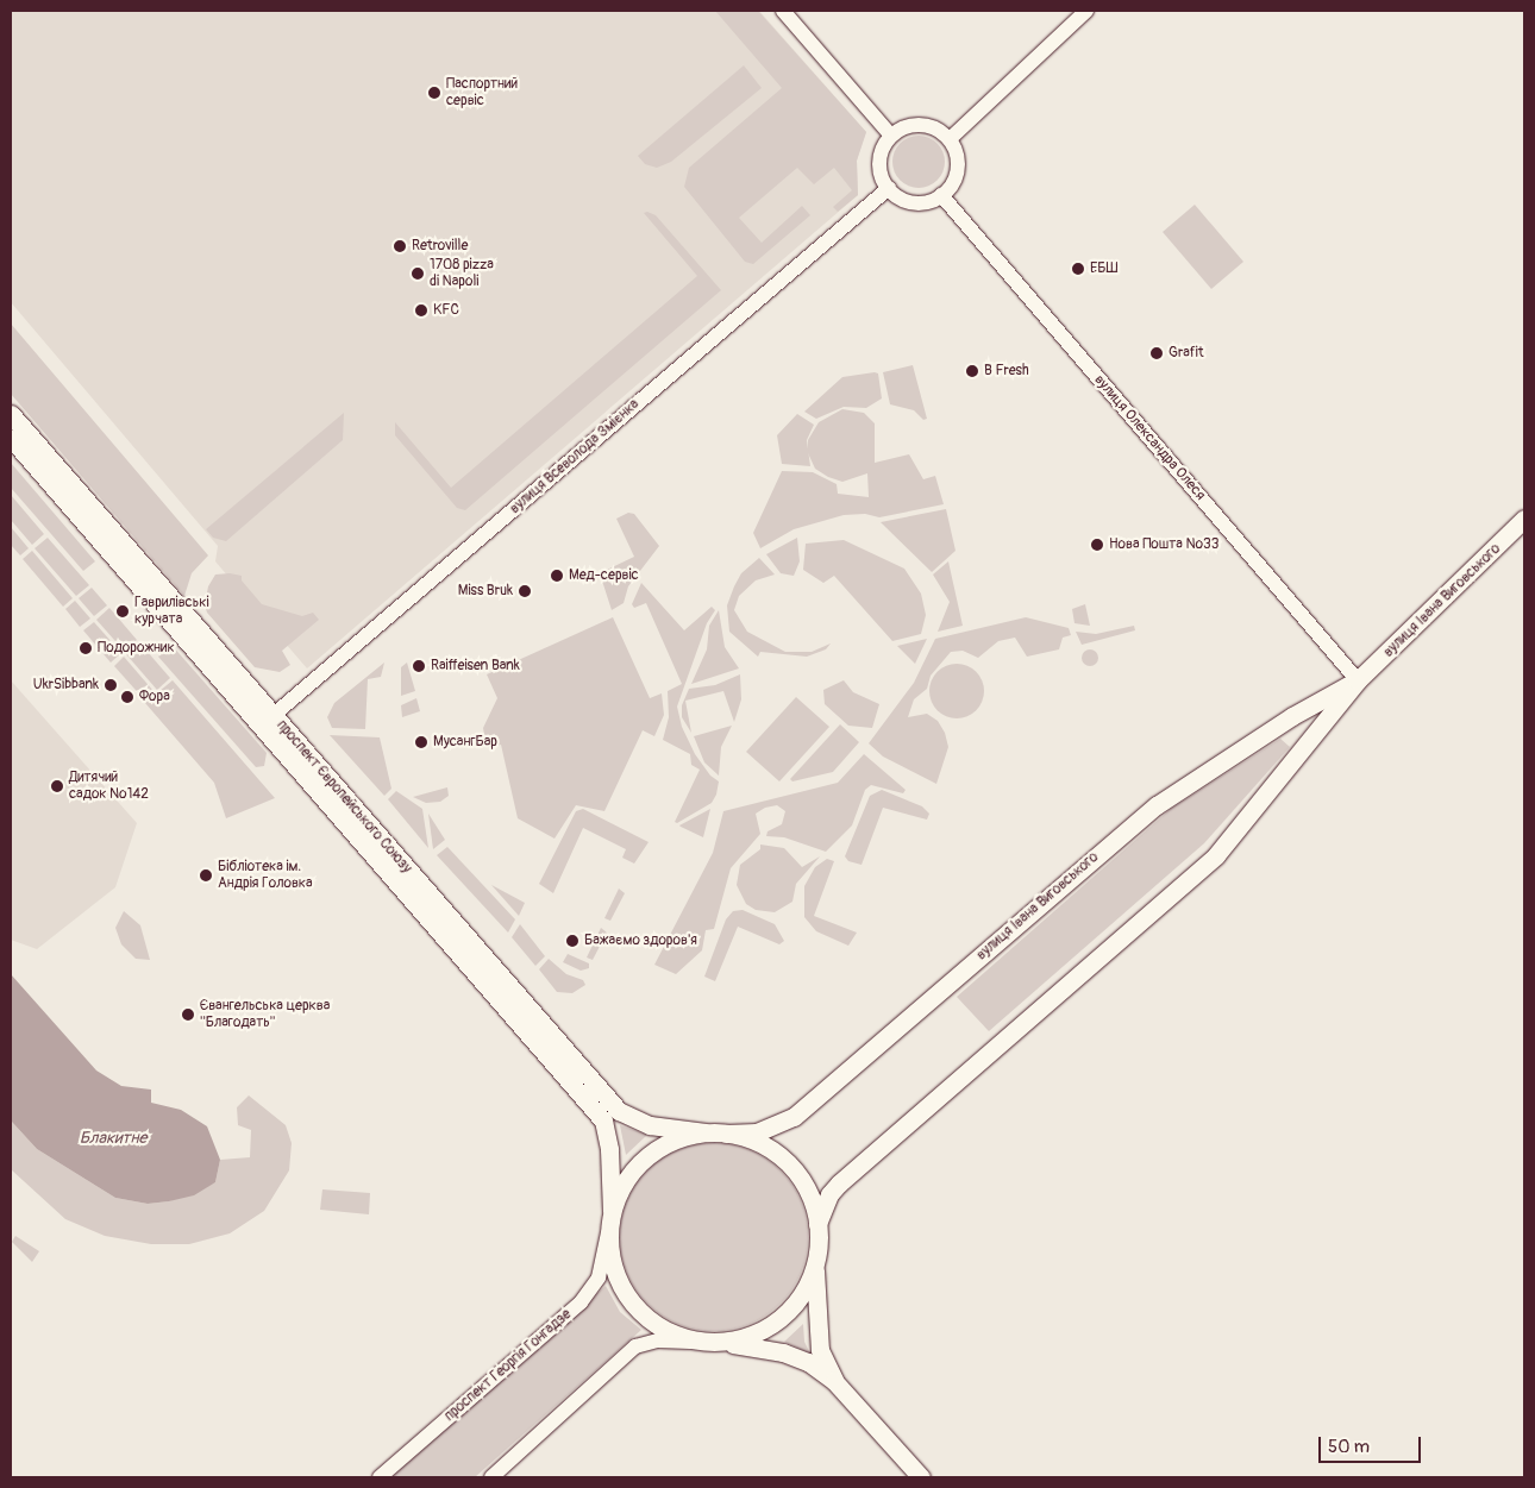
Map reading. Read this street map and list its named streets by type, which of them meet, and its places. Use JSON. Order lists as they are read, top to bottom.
{
  "streets": {
    "main road": ["вулиця Івана Виговського", "проспект Європейського Союзу"],
    "street": ["вулиця Олександра Олеся", "вулиця Всеволода Змієнка", "проспект Георгія Гонгадзе"]
  },
  "crossings": [
    ["вулиця Олександра Олеся", "вулиця Всеволода Змієнка"],
    ["вулиця Олександра Олеся", "вулиця Івана Виговського"],
    ["вулиця Всеволода Змієнка", "проспект Європейського Союзу"],
    ["вулиця Івана Виговського", "проспект Європейського Союзу"],
    ["вулиця Івана Виговського", "проспект Георгія Гонгадзе"],
    ["проспект Європейського Союзу", "проспект Георгія Гонгадзе"]
  ],
  "water": ["Блакитне"],
  "places": [
    "Паспортний сервіс",
    "Retroville",
    "ЕБШ",
    "1708 pizza di Napoli",
    "KFC",
    "Grafit",
    "B Fresh",
    "Нова Пошта №33",
    "Мед-сервіс",
    "Miss Bruk",
    "Гаврилівські курчата",
    "Подорожник",
    "Raiffeisen Bank",
    "UkrSibbank",
    "Фора",
    "МусангБар",
    "Дитячий садок №142",
    "Бібліотека ім. Андрія Головка",
    "Бажаємо здоров'я",
    "Євангельська церква ''Благодать''"
  ],
  "scale_bar": "50 m"
}
